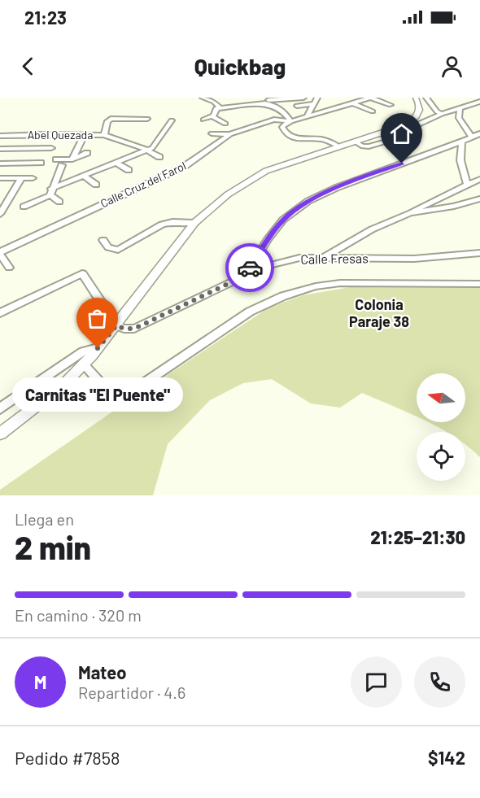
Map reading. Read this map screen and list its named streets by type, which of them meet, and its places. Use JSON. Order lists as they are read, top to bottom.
{
  "streets": {
    "street": ["Abel Quezada", "Calle Cruz del Farol", "Calle Fresas"]
  },
  "districts": ["Colonia Paraje 38"],
  "places": ["Carnitas \"El Puente\""],
  "north": "left",
  "page": {
    "status": "21:23",
    "header": "Quickbag",
    "bubble": "Carnitas \"El Puente\"",
    "heading": ["2 min", "Llega en", "21:25–21:30"],
    "panel": [
      "Mateo",
      "Repartidor · 4.6",
      "Pedido #7858",
      "$142"
    ],
    "bar": "En camino · 320 m",
    "round": "M"
  }
}
